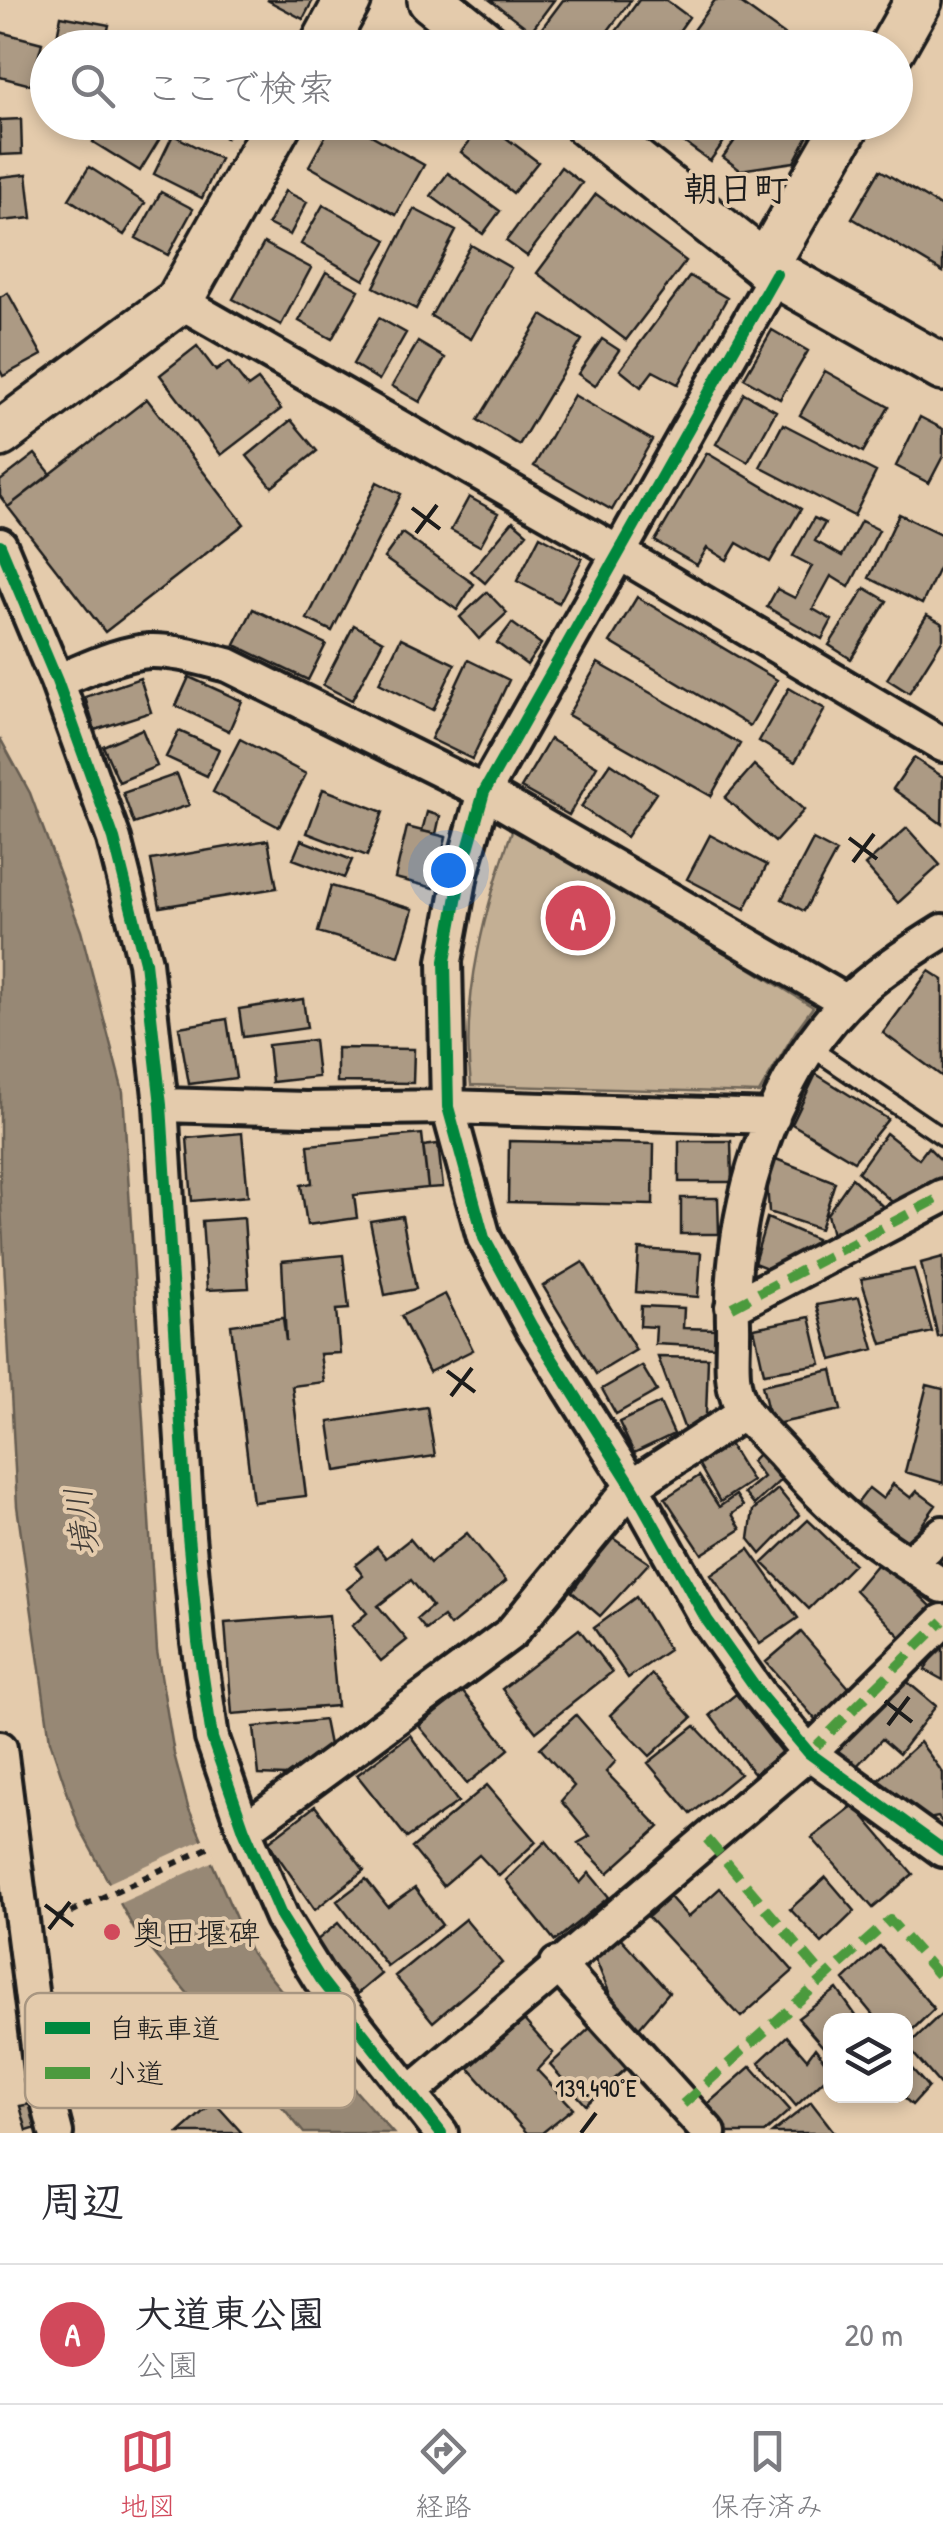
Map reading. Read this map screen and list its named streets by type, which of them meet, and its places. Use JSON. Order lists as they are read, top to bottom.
{
  "districts": ["朝日町"],
  "water": ["境川"],
  "places": ["奥田堰碑"],
  "legend": ["自転車道", "小道"],
  "page": {
    "search": "ここで検索",
    "pins": "A",
    "heading": "周辺",
    "list": [
      {
        "mark": "A",
        "name": "大道東公園",
        "note": "公園",
        "value": "20 m"
      }
    ],
    "nav": ["地図", "経路", "保存済み"]
  },
  "coordinates": ["139.490°E"]
}
